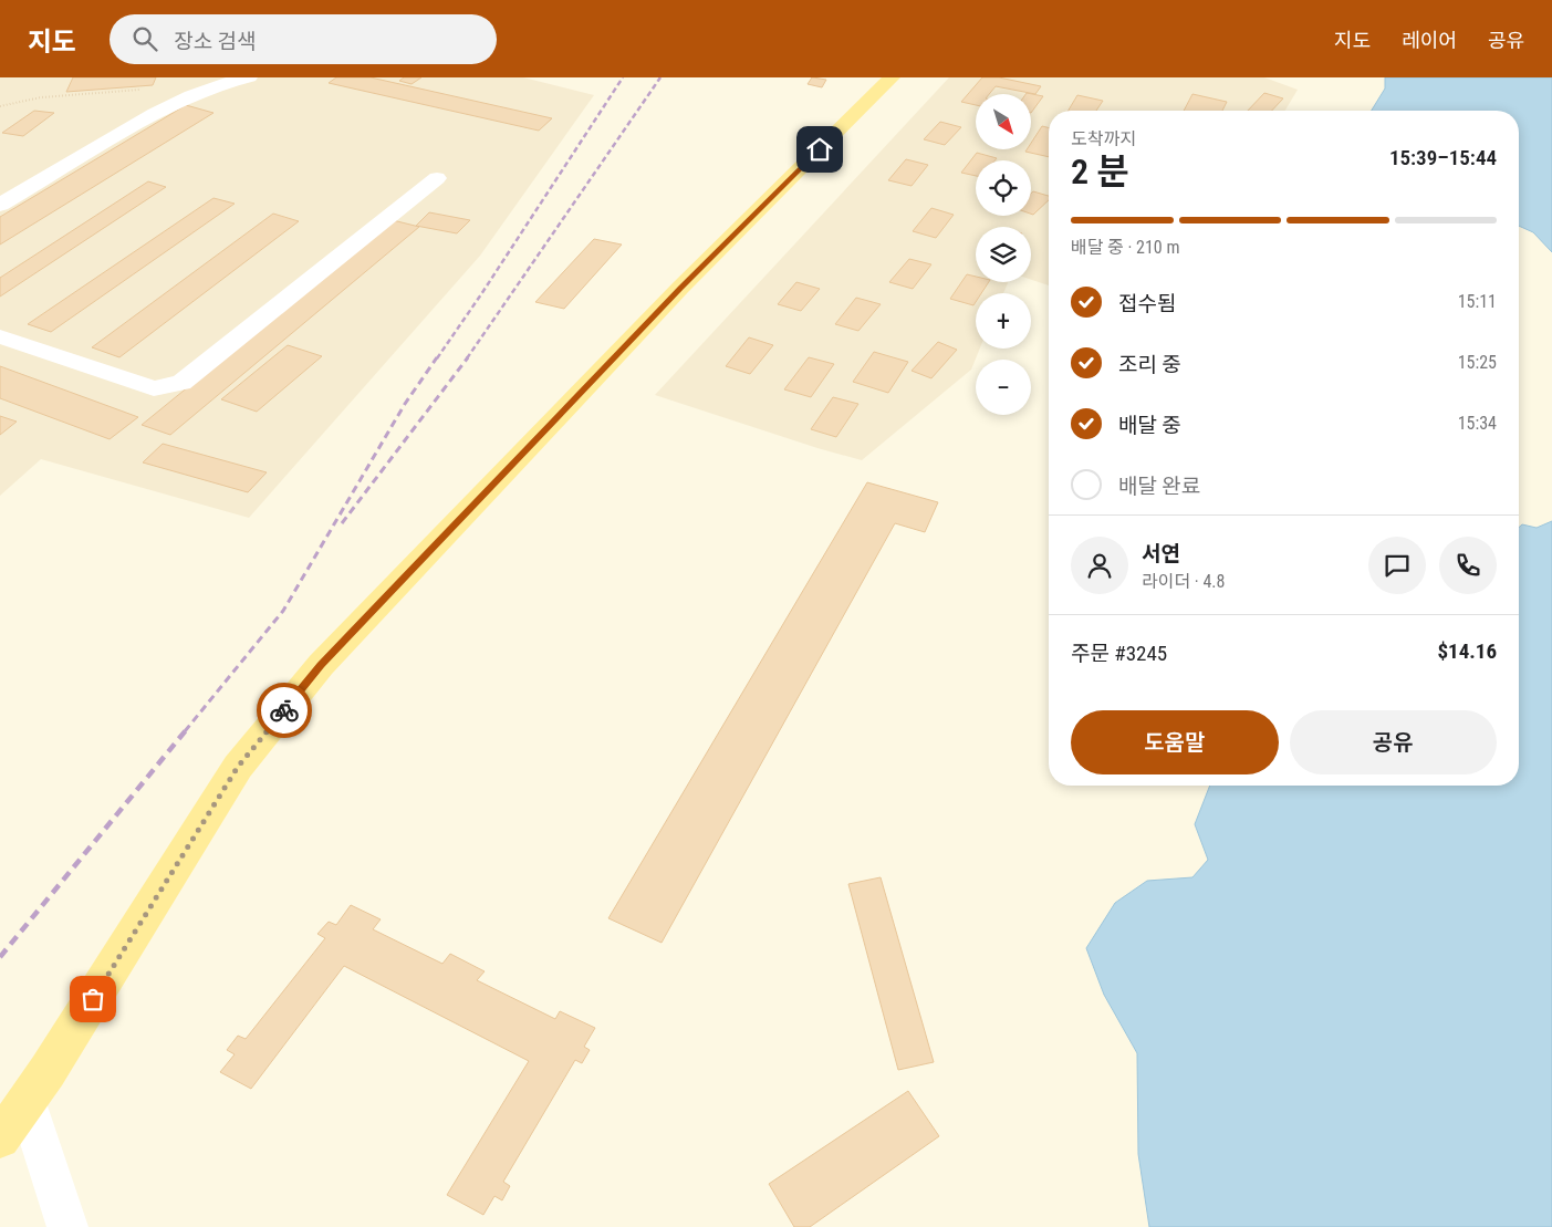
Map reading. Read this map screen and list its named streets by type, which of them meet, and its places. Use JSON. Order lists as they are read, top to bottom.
{
  "north": "bottom right",
  "page": {
    "header": "지도",
    "search": "장소 검색",
    "nav": ["지도", "레이어", "공유"],
    "map_buttons": ["+", "−"],
    "heading": ["2 분", "도착까지", "15:39–15:44"],
    "panel": [
      "서연",
      "라이더 · 4.8",
      "주문 #3245",
      "$14.16"
    ],
    "bar": "배달 중 · 210 m",
    "list": [
      ["접수됨", "15:11"],
      ["조리 중", "15:25"],
      ["배달 중", "15:34"],
      "배달 완료"
    ],
    "buttons": ["도움말", "공유"]
  }
}
